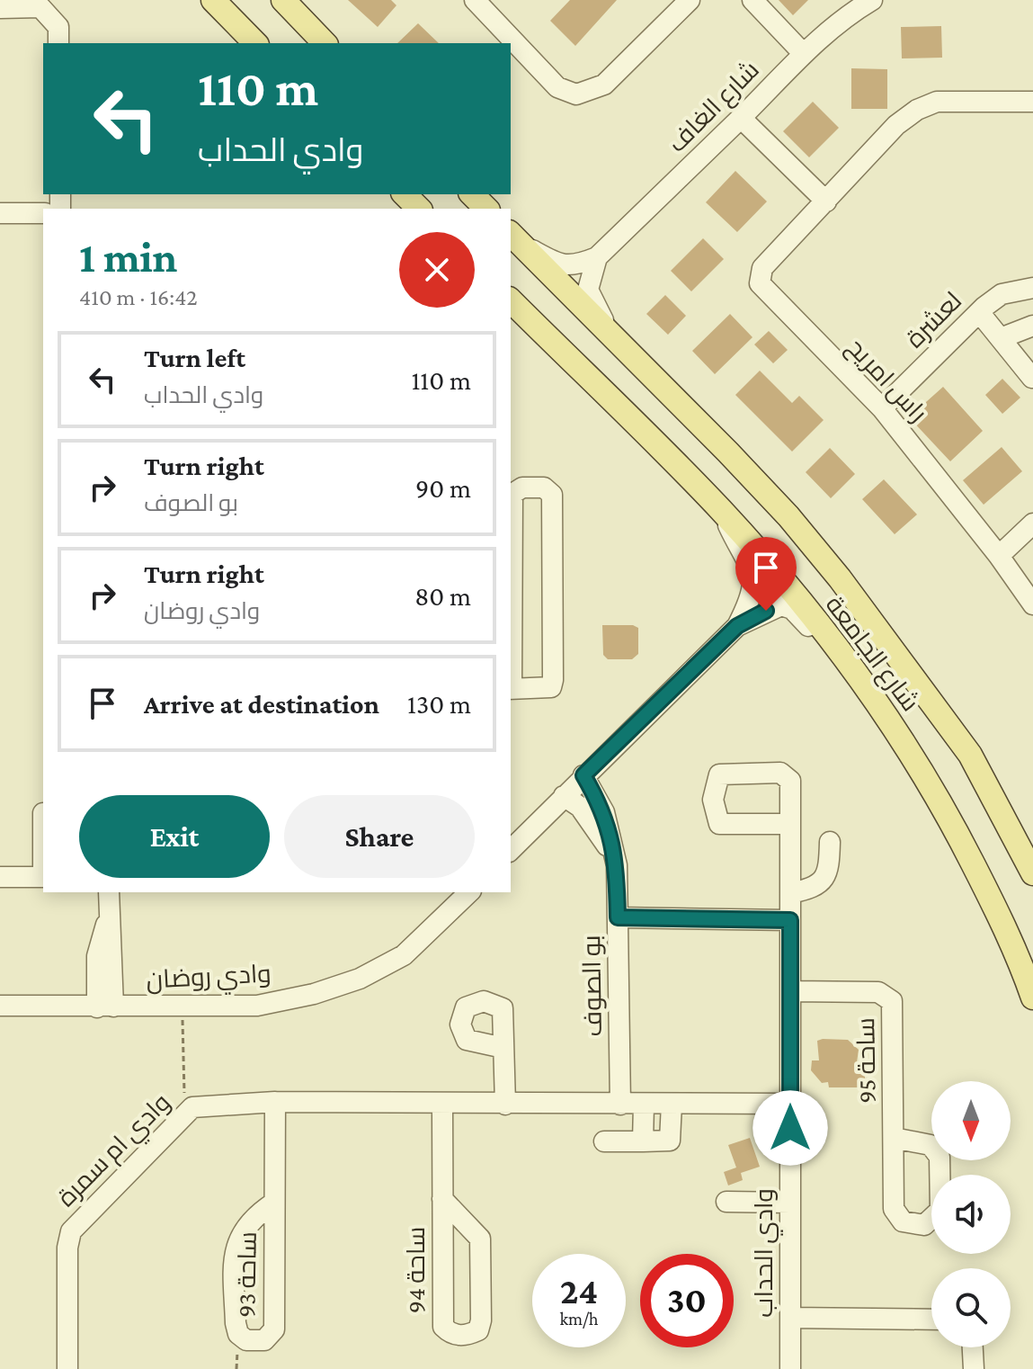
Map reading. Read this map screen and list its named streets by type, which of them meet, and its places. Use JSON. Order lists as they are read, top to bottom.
{
  "streets": {
    "main road": ["شارع الجامعة"],
    "street": [
      "شارع الغاف",
      "لعشرة",
      "راس امريح",
      "وادي روضان",
      "بو الصوف",
      "ساحة 95",
      "وادي ام سمرة",
      "وادي الحداب",
      "ساحة 94",
      "ساحة 93"
    ]
  },
  "crossings": [
    ["لعشرة", "راس امريح"],
    ["بو الصوف", "وادي ام سمرة"],
    ["ساحة 95", "وادي الحداب"],
    ["وادي ام سمرة", "وادي الحداب"],
    ["وادي ام سمرة", "ساحة 94"],
    ["وادي ام سمرة", "ساحة 93"]
  ],
  "north": "bottom",
  "page": {
    "turn": ["110 m", "وادي الحداب"],
    "heading": ["1 min", "410 m · 16:42"],
    "list": [
      {
        "name": "Turn left",
        "note": "وادي الحداب",
        "value": "110 m"
      },
      {
        "name": "Turn right",
        "note": "بو الصوف",
        "value": "90 m"
      },
      {
        "name": "Turn right",
        "note": "وادي روضان",
        "value": "80 m"
      },
      {
        "name": "Arrive at destination",
        "value": "130 m"
      }
    ],
    "buttons": ["Exit", "Share"],
    "speed": "24 km/h",
    "limit": "30"
  }
}
